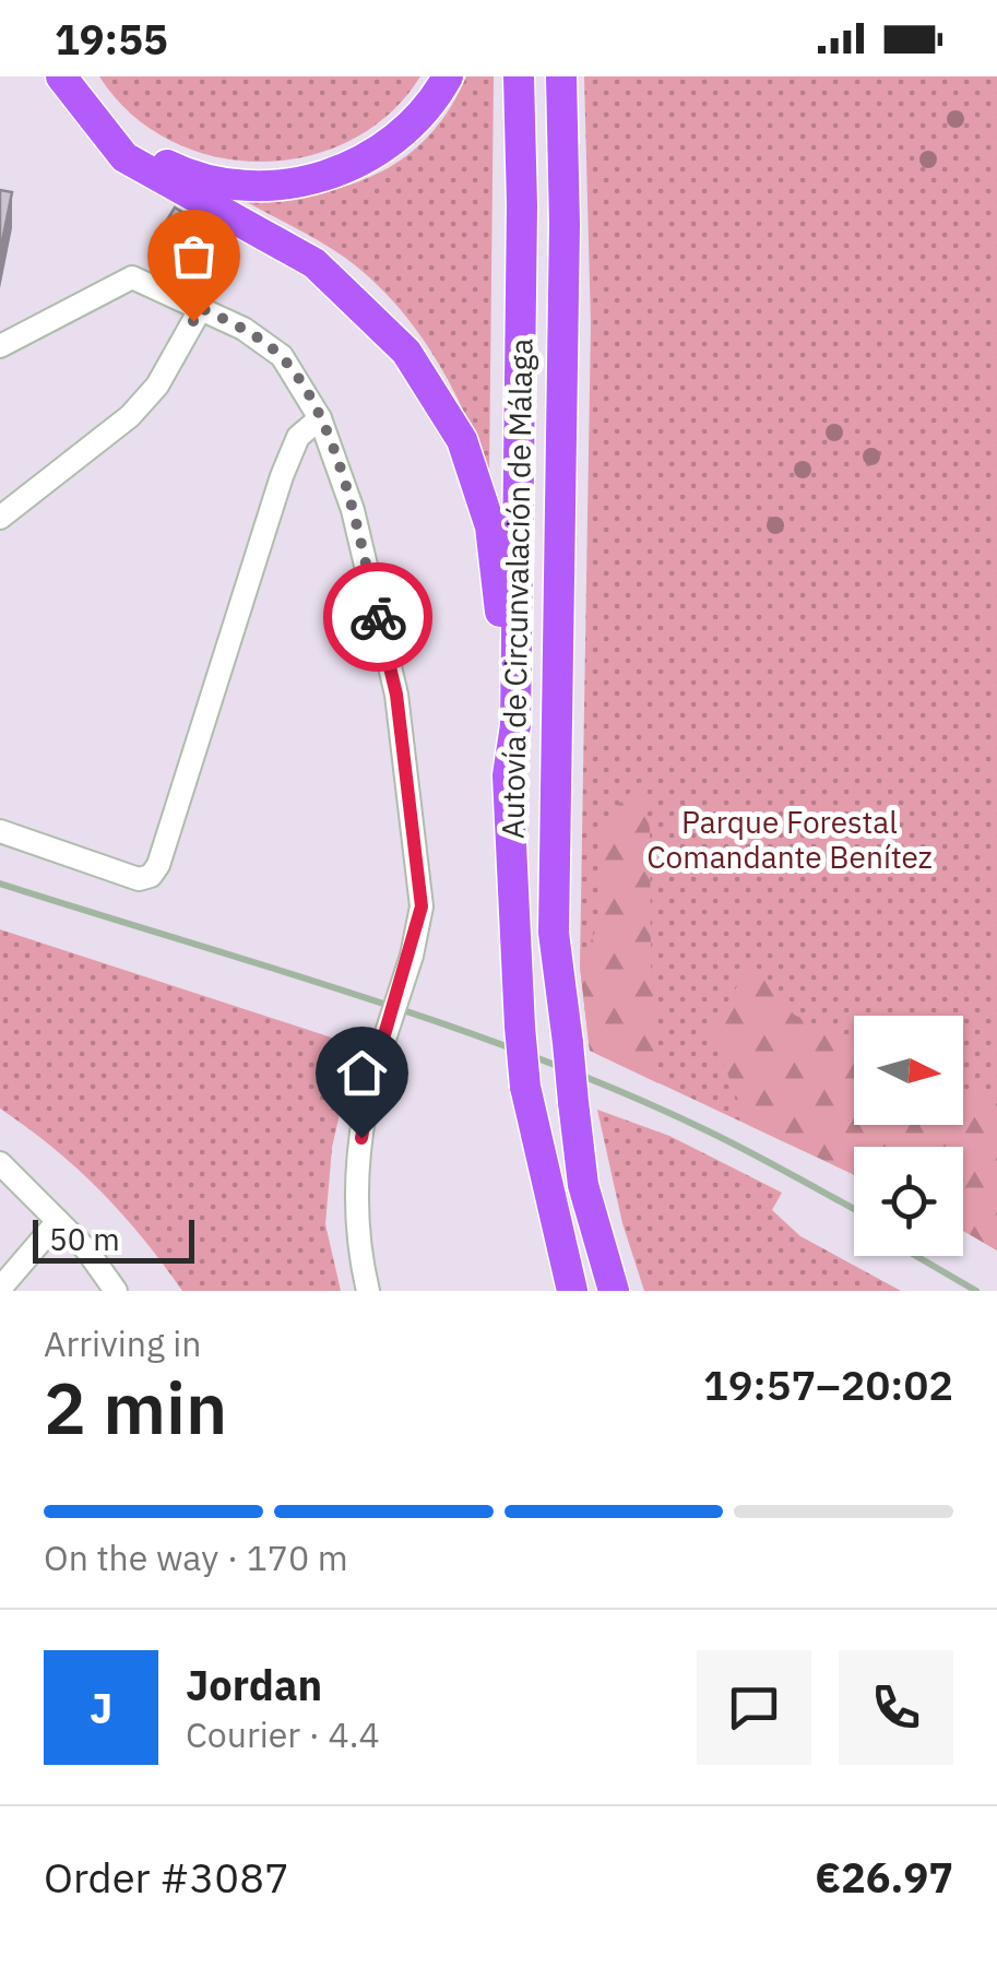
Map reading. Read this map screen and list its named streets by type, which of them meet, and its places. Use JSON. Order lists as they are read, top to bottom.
{
  "streets": {
    "highway": ["Autovía de Circunvalación de Málaga"]
  },
  "parks": ["Parque Forestal Comandante Benítez"],
  "scale_bar": "50 m",
  "north": "right",
  "page": {
    "status": "19:55",
    "scale": "50 m",
    "heading": ["2 min", "Arriving in", "19:57–20:02"],
    "panel": [
      "Jordan",
      "Courier · 4.4",
      "Order #3087",
      "€26.97"
    ],
    "bar": "On the way · 170 m",
    "round": "J"
  }
}
